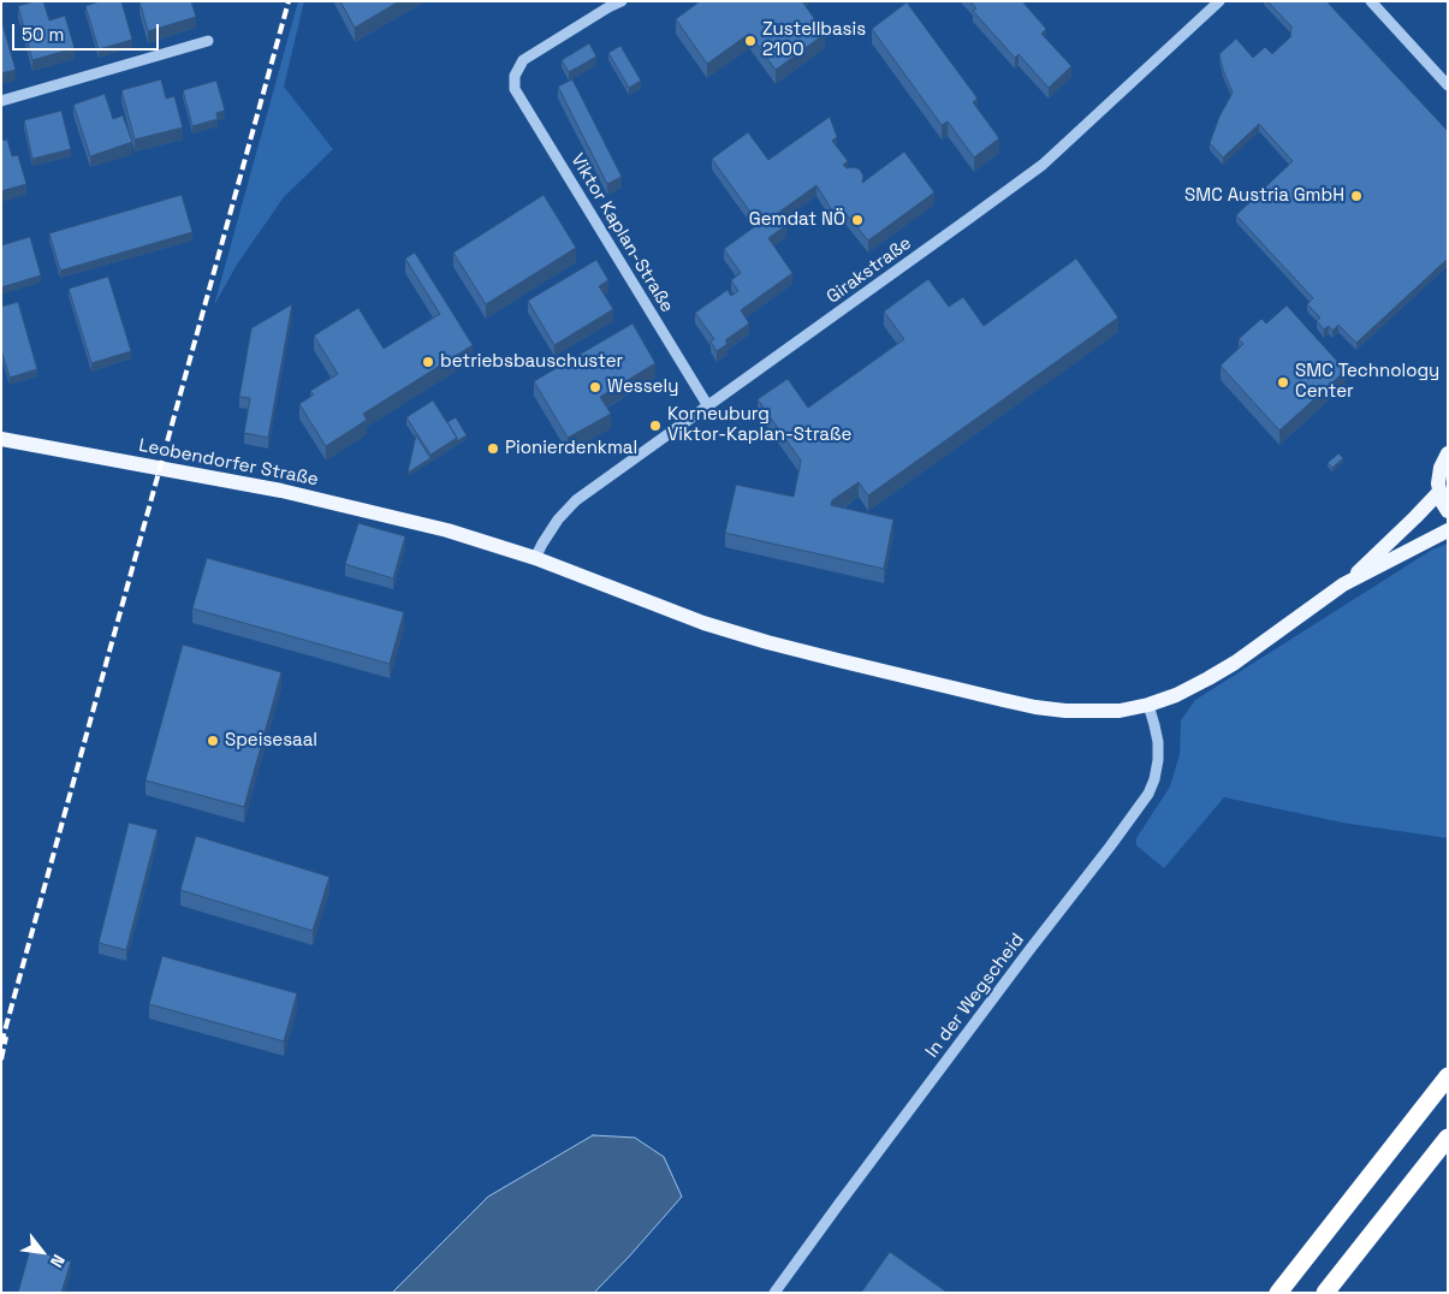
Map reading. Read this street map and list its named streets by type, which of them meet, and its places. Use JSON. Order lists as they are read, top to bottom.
{
  "streets": {
    "main road": ["Leobendorfer Straße"],
    "street": ["Viktor Kaplan-Straße", "Girakstraße", "In der Wegscheid"]
  },
  "crossings": [
    ["Viktor Kaplan-Straße", "Girakstraße"],
    ["Girakstraße", "Leobendorfer Straße"],
    ["Leobendorfer Straße", "In der Wegscheid"]
  ],
  "places": [
    "Zustellbasis 2100",
    "SMC Austria GmbH",
    "Gemdat NÖ",
    "betriebsbauschuster",
    "SMC Technology Center",
    "Wessely",
    "Korneuburg Viktor-Kaplan-Straße",
    "Pionierdenkmal",
    "Speisesaal"
  ],
  "scale_bar": "50 m",
  "north": "bottom right"
}
